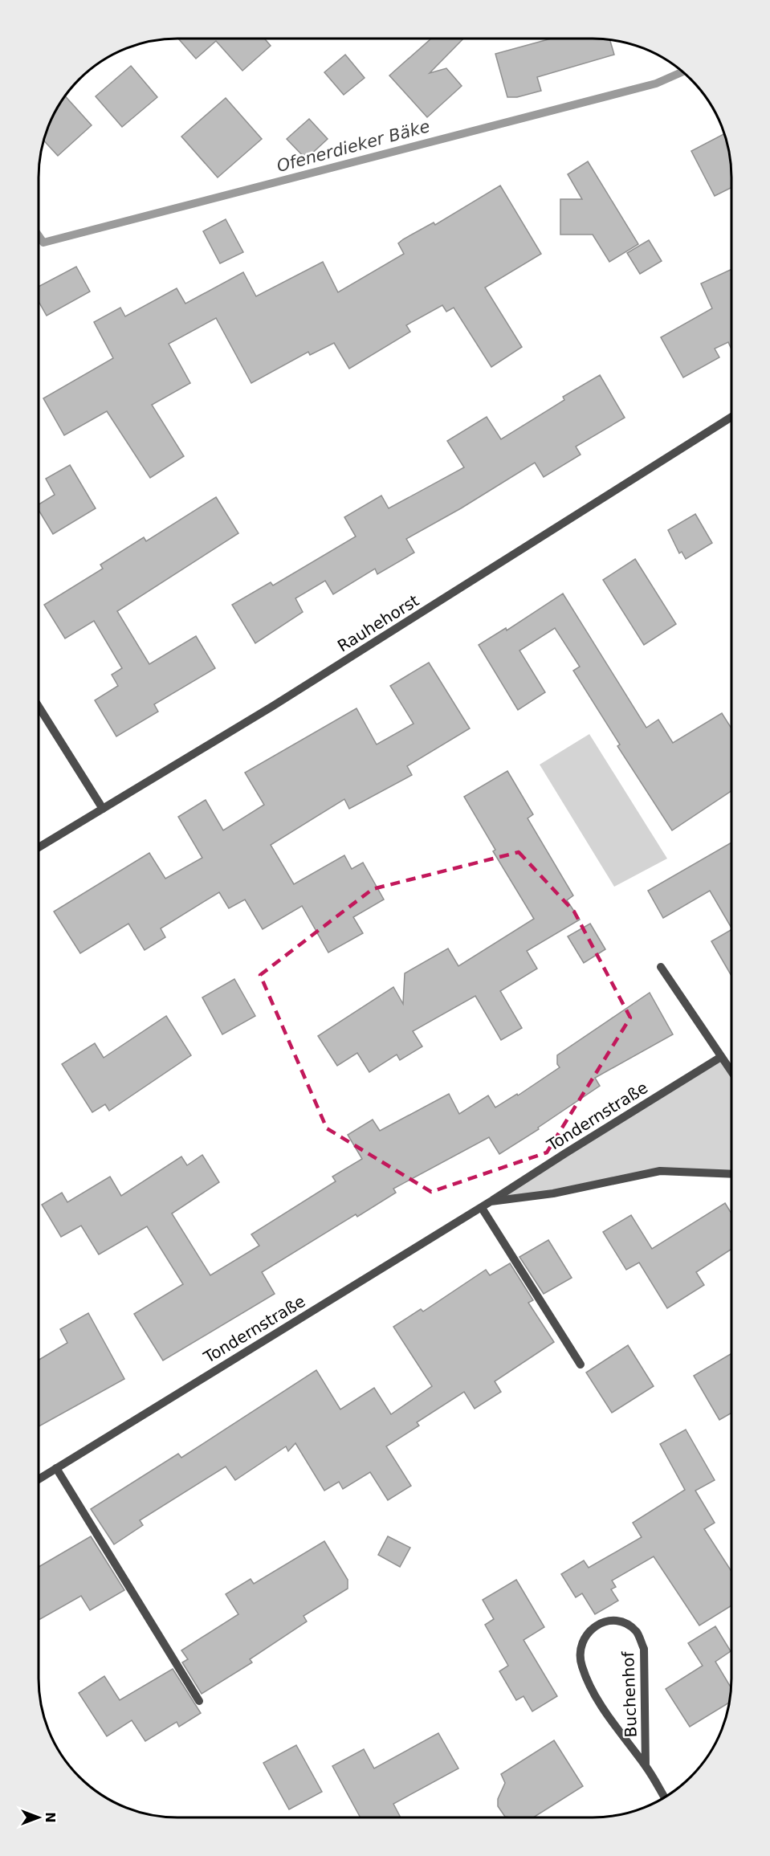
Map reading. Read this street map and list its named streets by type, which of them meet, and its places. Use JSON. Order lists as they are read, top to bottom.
{
  "streets": {
    "street": ["Rauhehorst", "Tondernstraße", "Buchenhof"]
  },
  "water": ["Ofenerdieker Bäke"],
  "north": "right"
}
